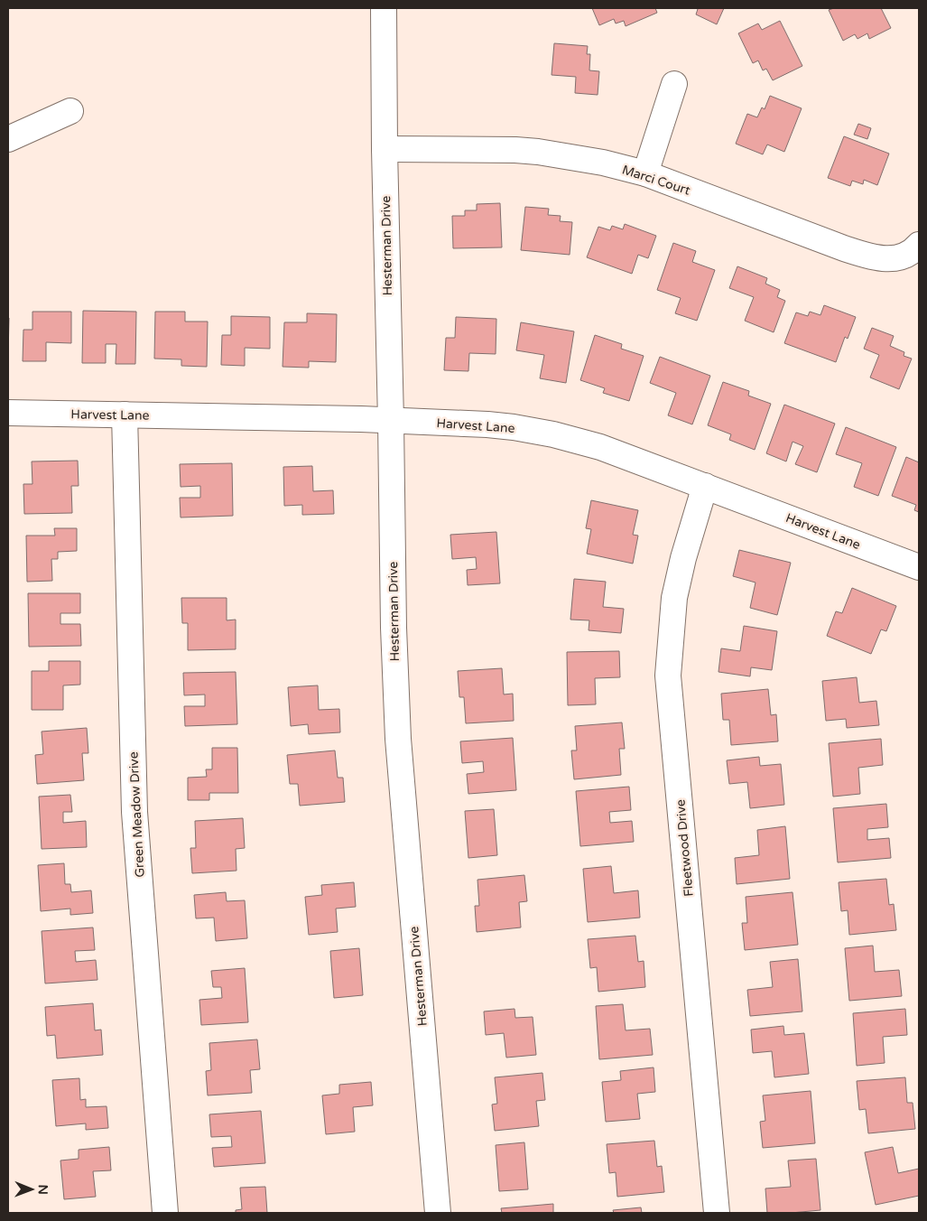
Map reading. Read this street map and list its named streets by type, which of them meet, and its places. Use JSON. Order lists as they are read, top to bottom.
{
  "streets": {
    "street": [
      "Marci Court",
      "Hesterman Drive",
      "Harvest Lane",
      "Green Meadow Drive",
      "Fleetwood Drive"
    ]
  },
  "crossings": [
    ["Marci Court", "Hesterman Drive"],
    ["Hesterman Drive", "Harvest Lane"],
    ["Harvest Lane", "Green Meadow Drive"],
    ["Harvest Lane", "Fleetwood Drive"]
  ],
  "north": "right"
}
